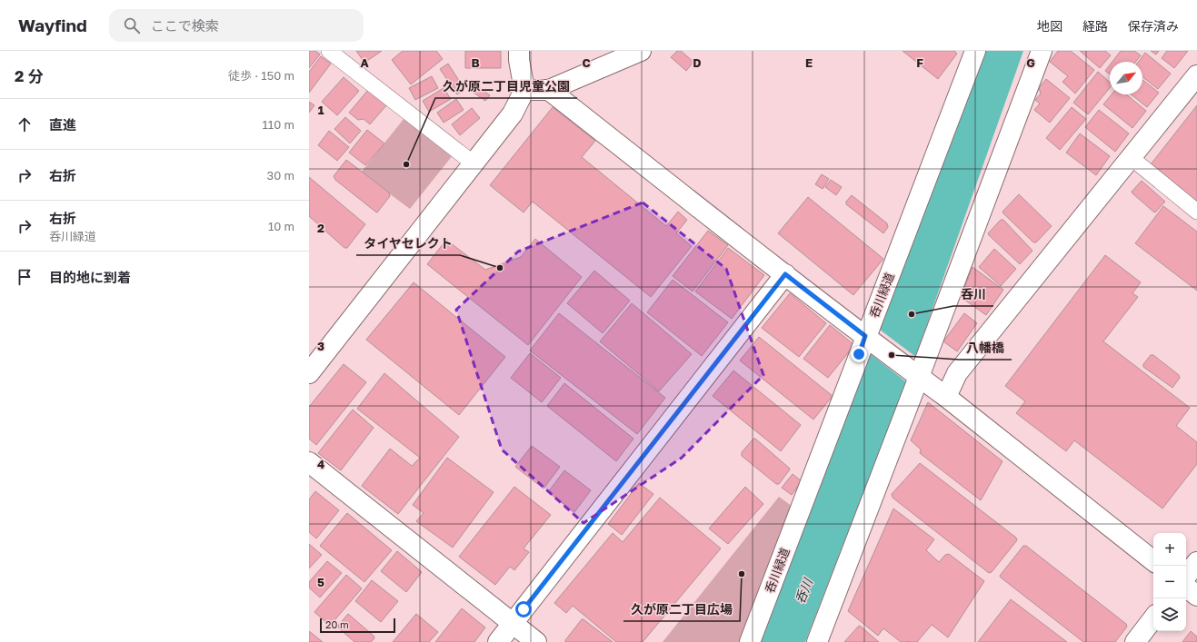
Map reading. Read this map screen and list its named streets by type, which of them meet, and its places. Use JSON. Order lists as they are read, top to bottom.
{
  "streets": {
    "street": ["呑川緑道"]
  },
  "water": ["呑川"],
  "places": [
    "久が原二丁目児童公園",
    "タイヤセレクト",
    "呑川",
    "八幡橋",
    "久が原二丁目広場"
  ],
  "scale_bar": "20 m",
  "north": "top right",
  "page": {
    "header": "Wayfind",
    "search": "ここで検索",
    "nav": ["地図", "経路", "保存済み"],
    "heading": ["2 分", "徒歩 · 150 m"],
    "list": [
      ["直進", "110 m"],
      ["右折", "30 m"],
      ["右折", "呑川緑道", "10 m"],
      "目的地に到着"
    ],
    "map_buttons": ["+", "−"],
    "scale": "20 m"
  },
  "grid": {
    "columns": [
      "A",
      "B",
      "C",
      "D",
      "E",
      "F",
      "G"
    ],
    "rows": [
      "1",
      "2",
      "3",
      "4",
      "5"
    ]
  }
}
